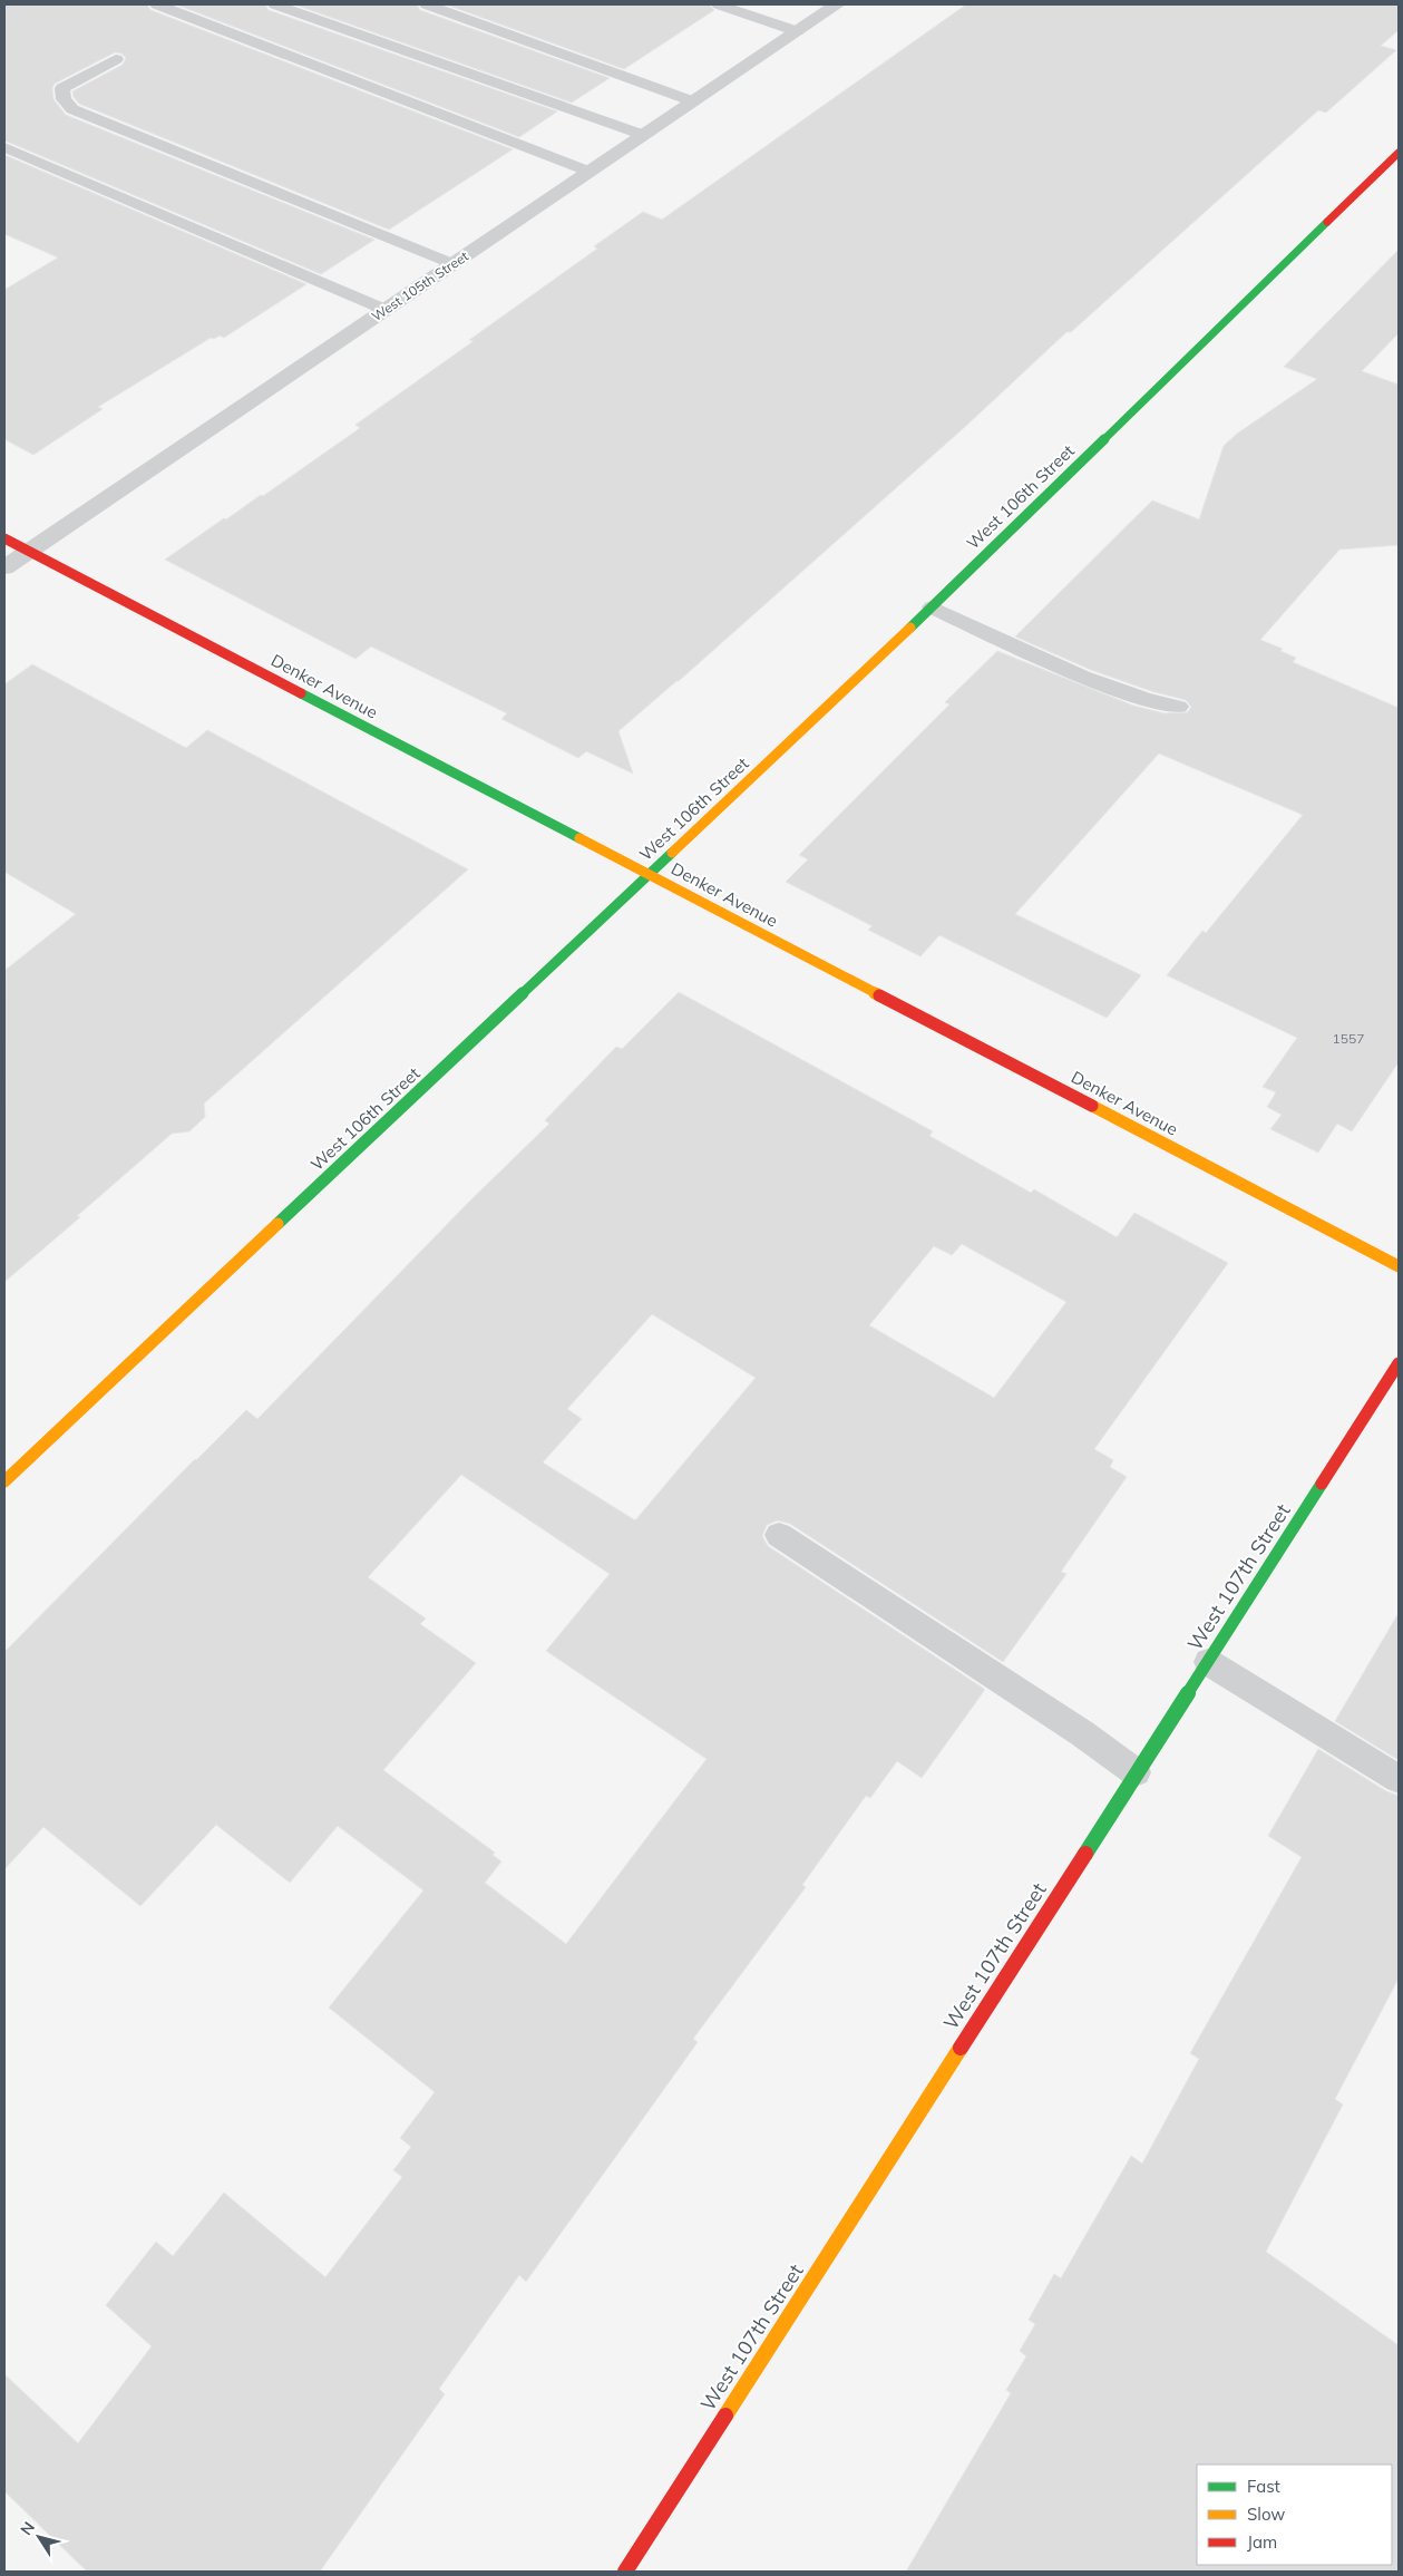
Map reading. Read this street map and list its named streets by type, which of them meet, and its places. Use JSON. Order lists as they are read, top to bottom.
{
  "streets": {
    "street": [
      "West 105th Street",
      "West 106th Street",
      "Denker Avenue",
      "West 107th Street"
    ]
  },
  "crossings": [
    ["West 105th Street", "Denker Avenue"],
    ["West 106th Street", "Denker Avenue"]
  ],
  "house_numbers": ["1557"],
  "legend": ["Fast", "Slow", "Jam"],
  "north": "top left"
}
